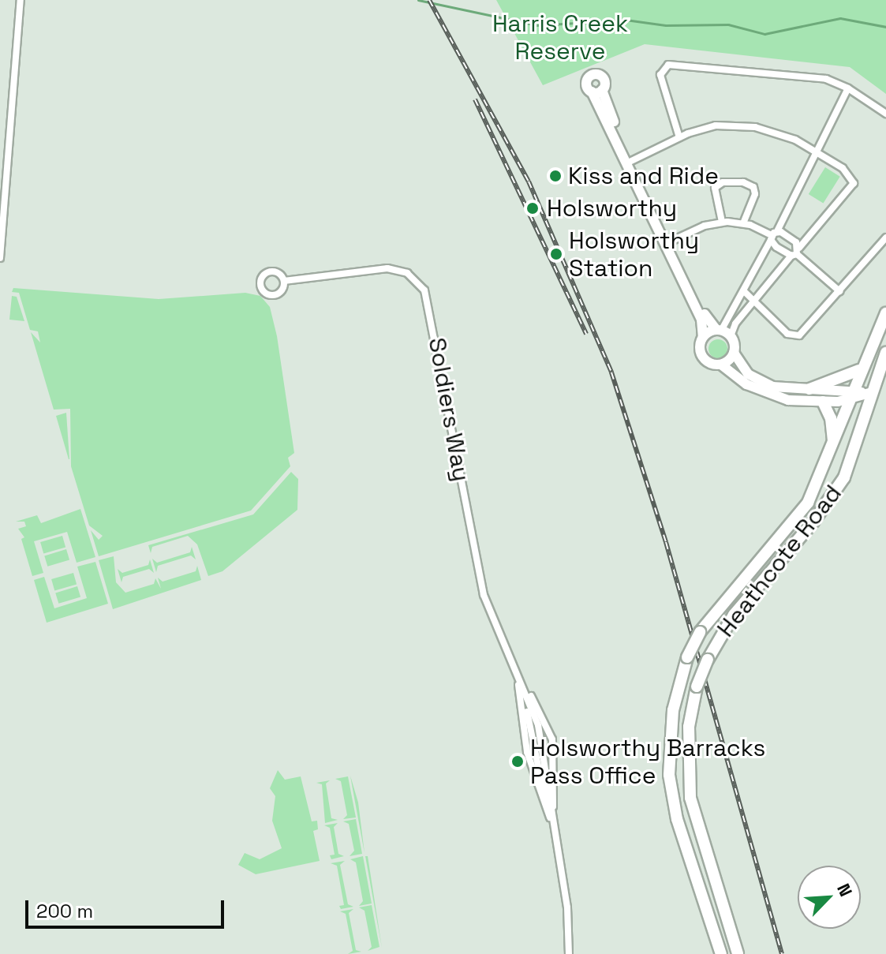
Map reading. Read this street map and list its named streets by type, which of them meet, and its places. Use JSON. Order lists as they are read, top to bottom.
{
  "streets": {
    "main road": ["Heathcote Road"],
    "street": ["Soldiers Way"]
  },
  "parks": ["Harris Creek Reserve"],
  "places": [
    "Kiss and Ride",
    "Holsworthy",
    "Holsworthy Station",
    "Holsworthy Barracks Pass Office"
  ],
  "scale_bar": "200 m",
  "north": "top right"
}
